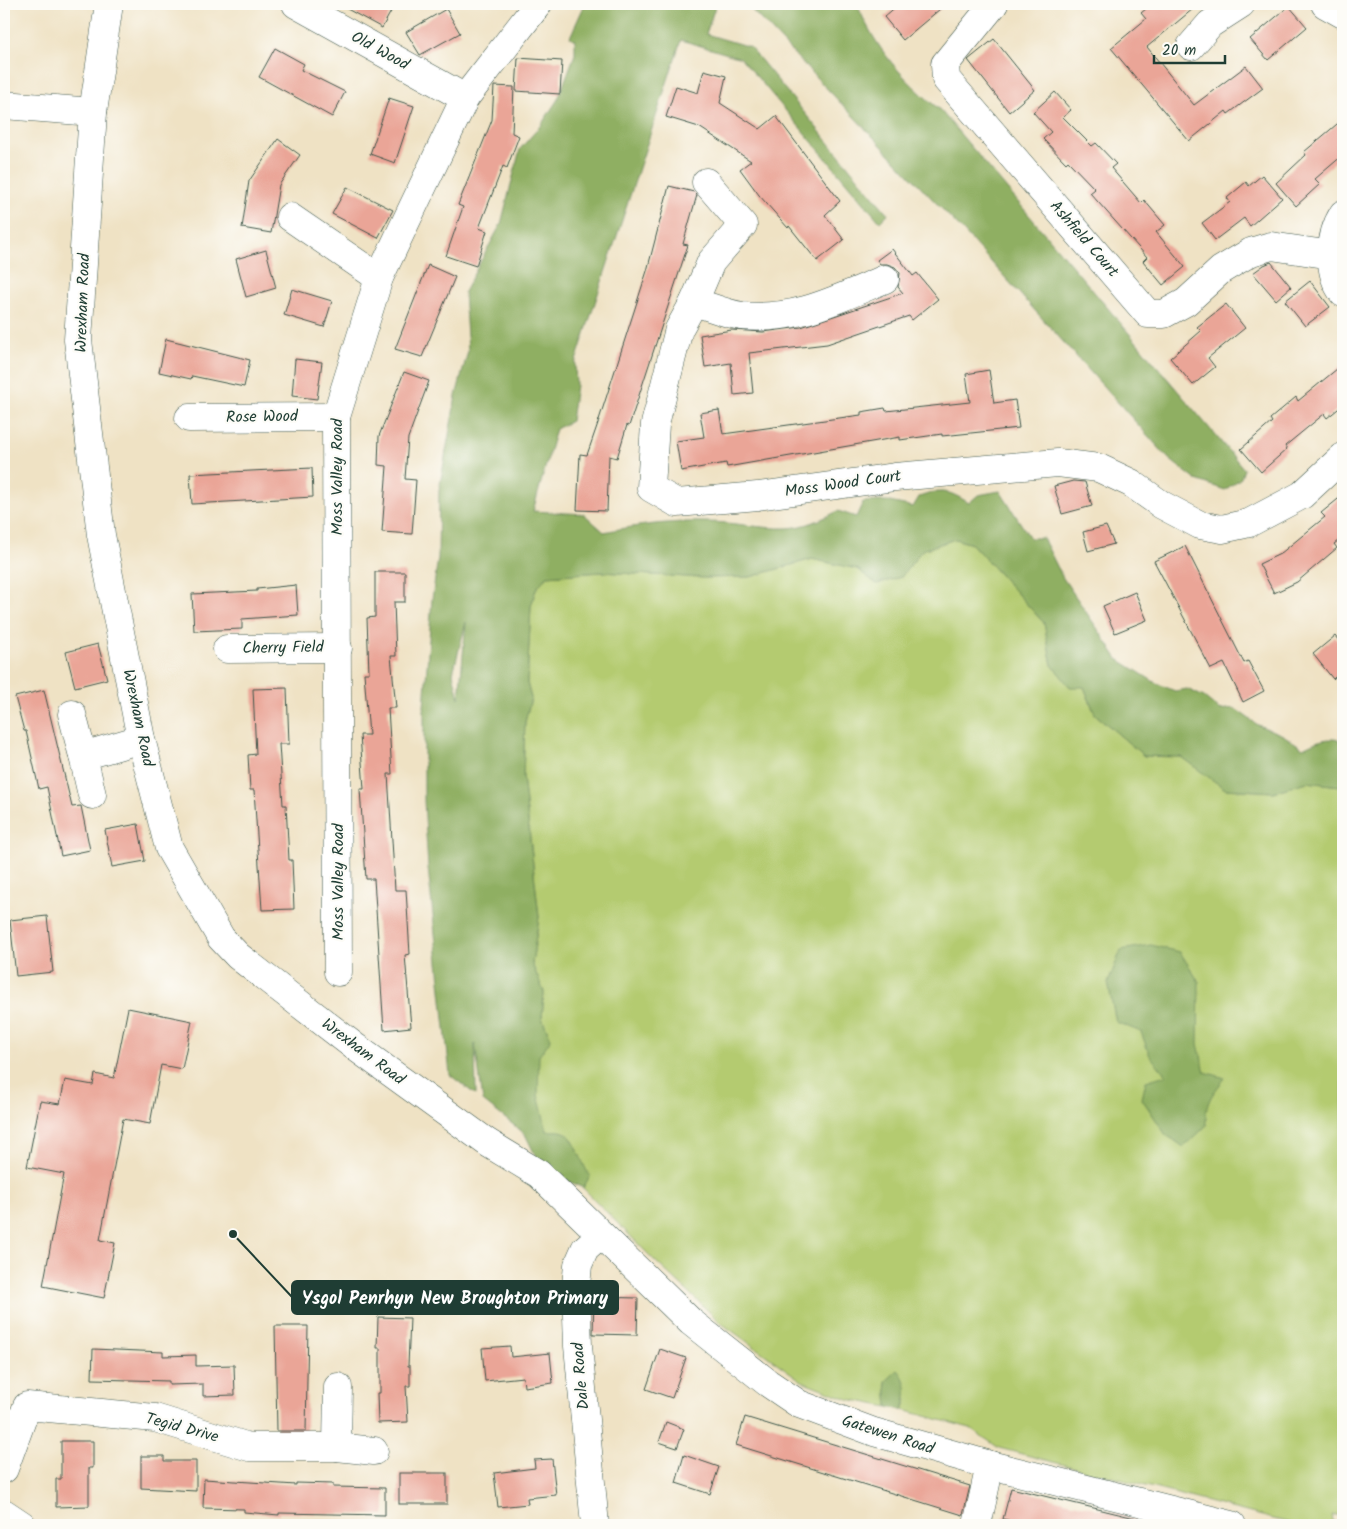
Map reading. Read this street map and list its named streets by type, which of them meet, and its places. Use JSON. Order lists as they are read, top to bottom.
{
  "streets": {
    "street": [
      "Old Wood",
      "Ashfield Court",
      "Wrexham Road",
      "Rose Wood",
      "Moss Valley Road",
      "Moss Wood Court",
      "Cherry Field",
      "Dale Road",
      "Tegid Drive",
      "Gatewen Road"
    ]
  },
  "crossings": [
    ["Old Wood", "Moss Valley Road"],
    ["Wrexham Road", "Dale Road"],
    ["Wrexham Road", "Gatewen Road"],
    ["Rose Wood", "Moss Valley Road"],
    ["Moss Valley Road", "Cherry Field"],
    ["Dale Road", "Gatewen Road"]
  ],
  "places": ["Ysgol Penrhyn New Broughton Primary"],
  "scale_bar": "20 m"
}
